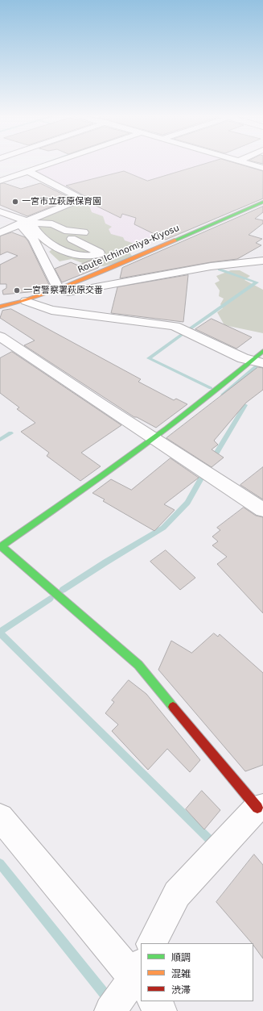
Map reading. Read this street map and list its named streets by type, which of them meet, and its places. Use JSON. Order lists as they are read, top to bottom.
{
  "streets": {
    "street": ["Route Ichinomiya-Kiyosu"]
  },
  "places": ["一宮市立萩原保育園", "一宮警察署萩原交番"],
  "legend": ["順調", "混雑", "渋滞"]
}
